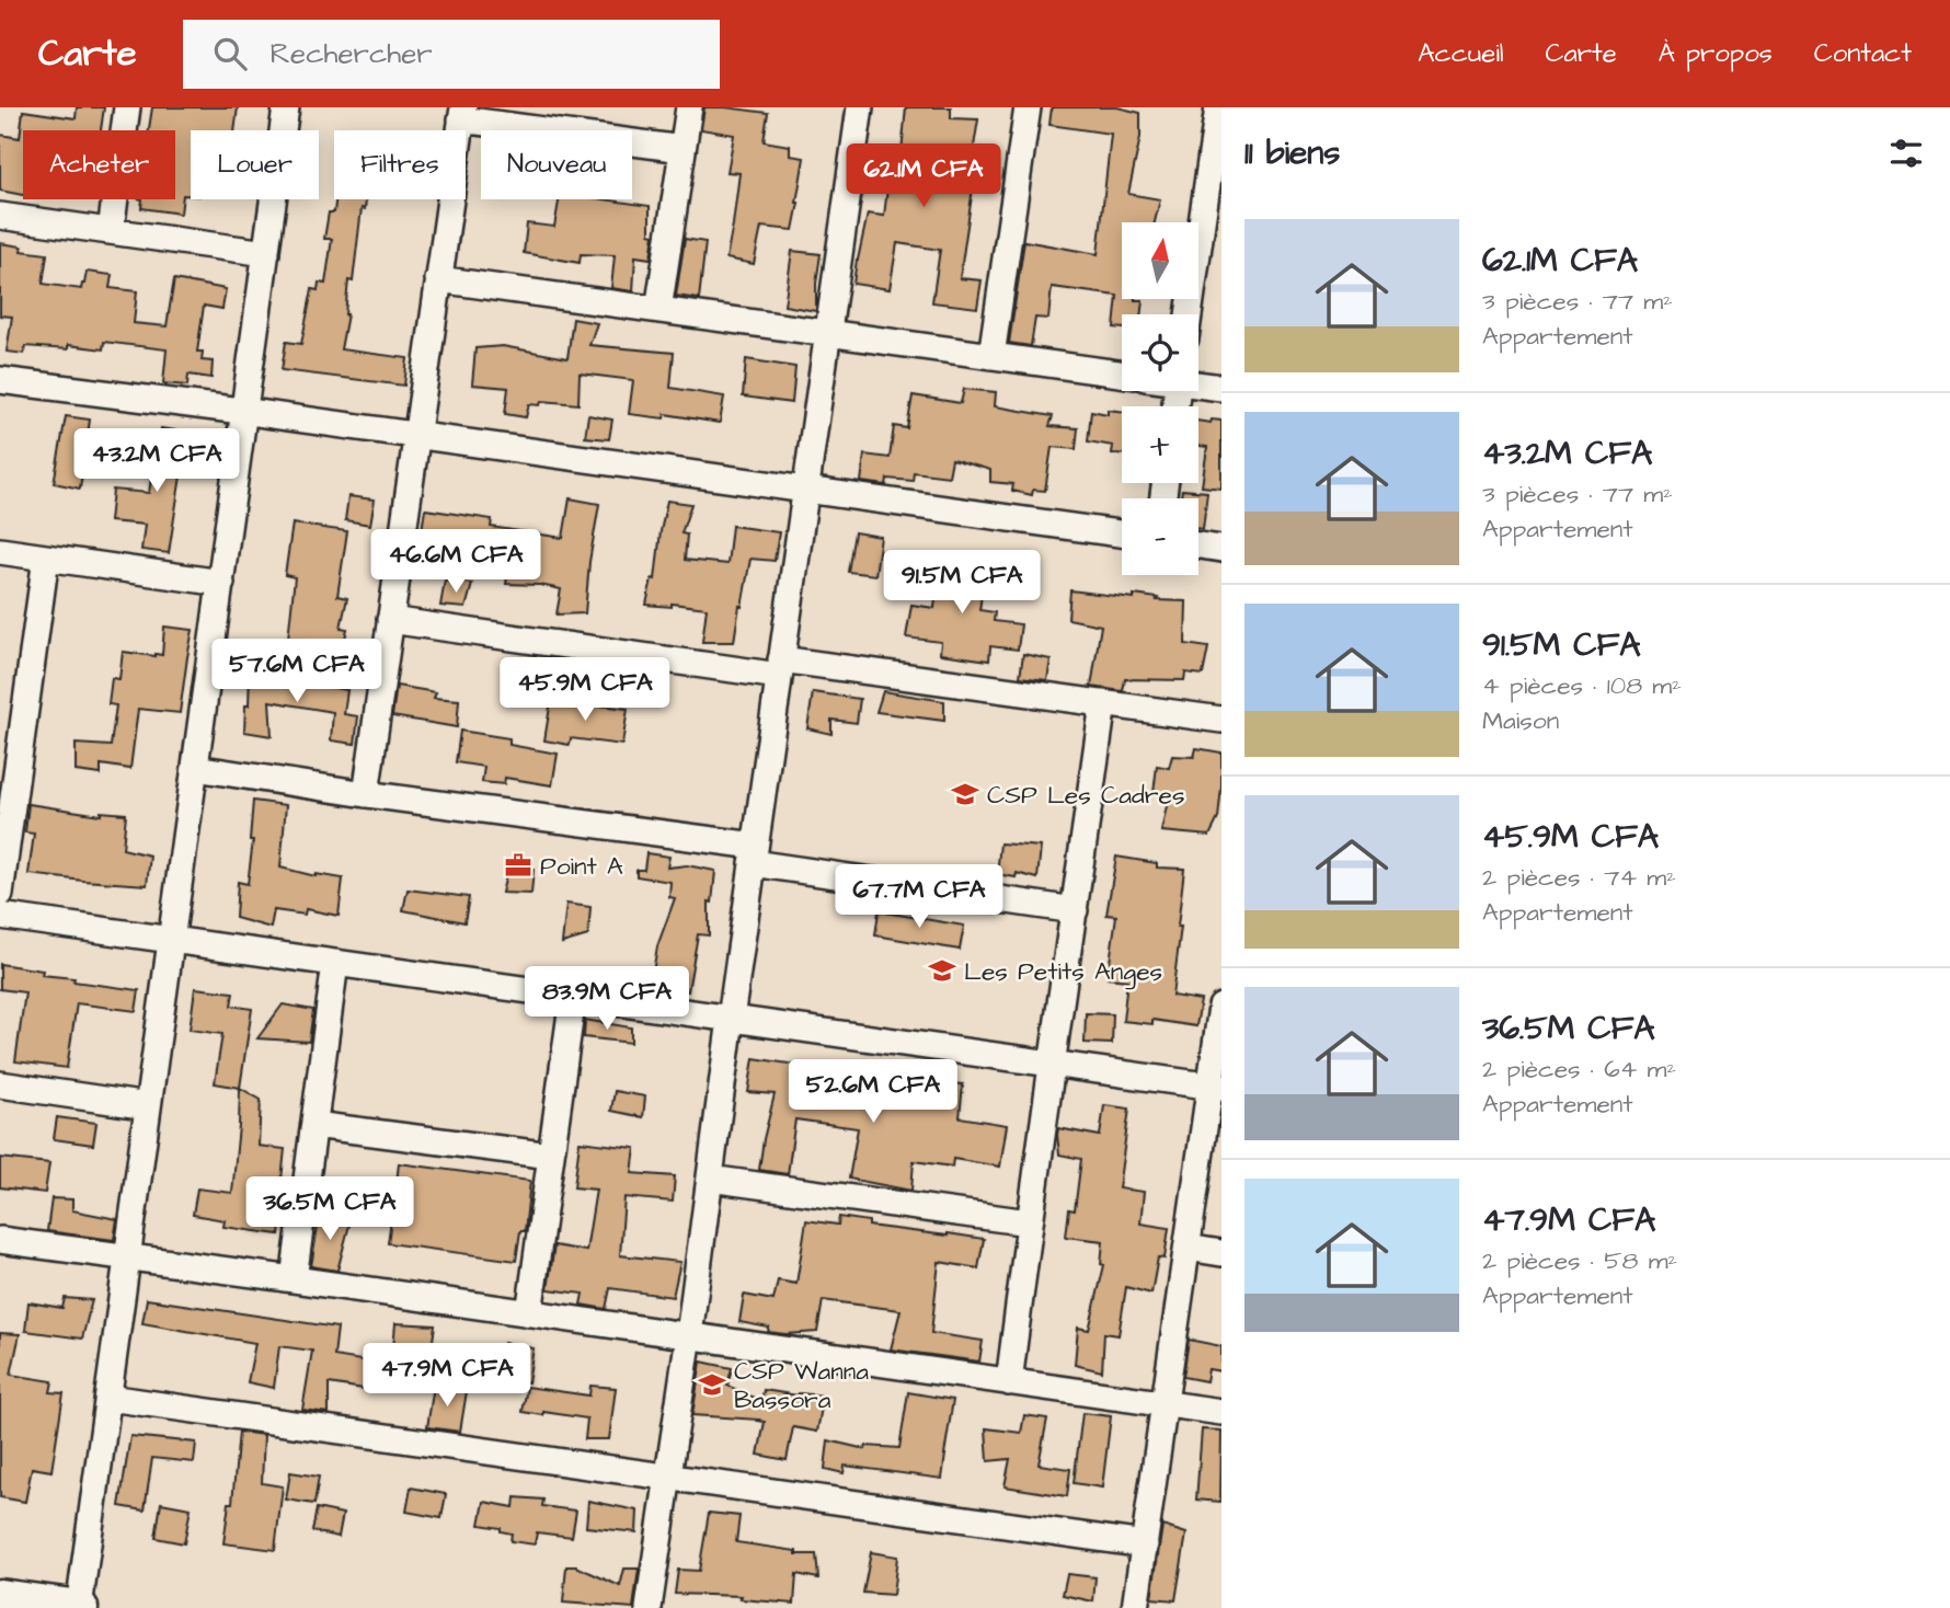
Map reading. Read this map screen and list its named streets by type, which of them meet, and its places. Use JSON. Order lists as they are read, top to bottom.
{
  "places": {
    "school or university": ["CSP Les Cadres", "Les Petits Anges", "CSP Wanna Bassora"],
    "office": ["Point A"]
  },
  "north": "top",
  "page": {
    "header": "Carte",
    "search": "Rechercher",
    "nav": [
      "Accueil",
      "Carte",
      "À propos",
      "Contact"
    ],
    "heading": "11 biens",
    "chip": [
      "Acheter",
      "Louer",
      "Filtres",
      "Nouveau"
    ],
    "price": [
      "62.1M CFA",
      "43.2M CFA",
      "46.6M CFA",
      "91.5M CFA",
      "57.6M CFA",
      "45.9M CFA",
      "67.7M CFA",
      "83.9M CFA",
      "52.6M CFA",
      "36.5M CFA",
      "47.9M CFA"
    ],
    "list": [
      {
        "name": "62.1M CFA",
        "note": "3 pièces · 77 m² · Appartement"
      },
      {
        "name": "43.2M CFA",
        "note": "3 pièces · 77 m² · Appartement"
      },
      {
        "name": "91.5M CFA",
        "note": "4 pièces · 108 m² · Maison"
      },
      {
        "name": "45.9M CFA",
        "note": "2 pièces · 74 m² · Appartement"
      },
      {
        "name": "36.5M CFA",
        "note": "2 pièces · 64 m² · Appartement"
      },
      {
        "name": "47.9M CFA",
        "note": "2 pièces · 58 m² · Appartement"
      }
    ],
    "map_buttons": ["+", "−"]
  }
}
